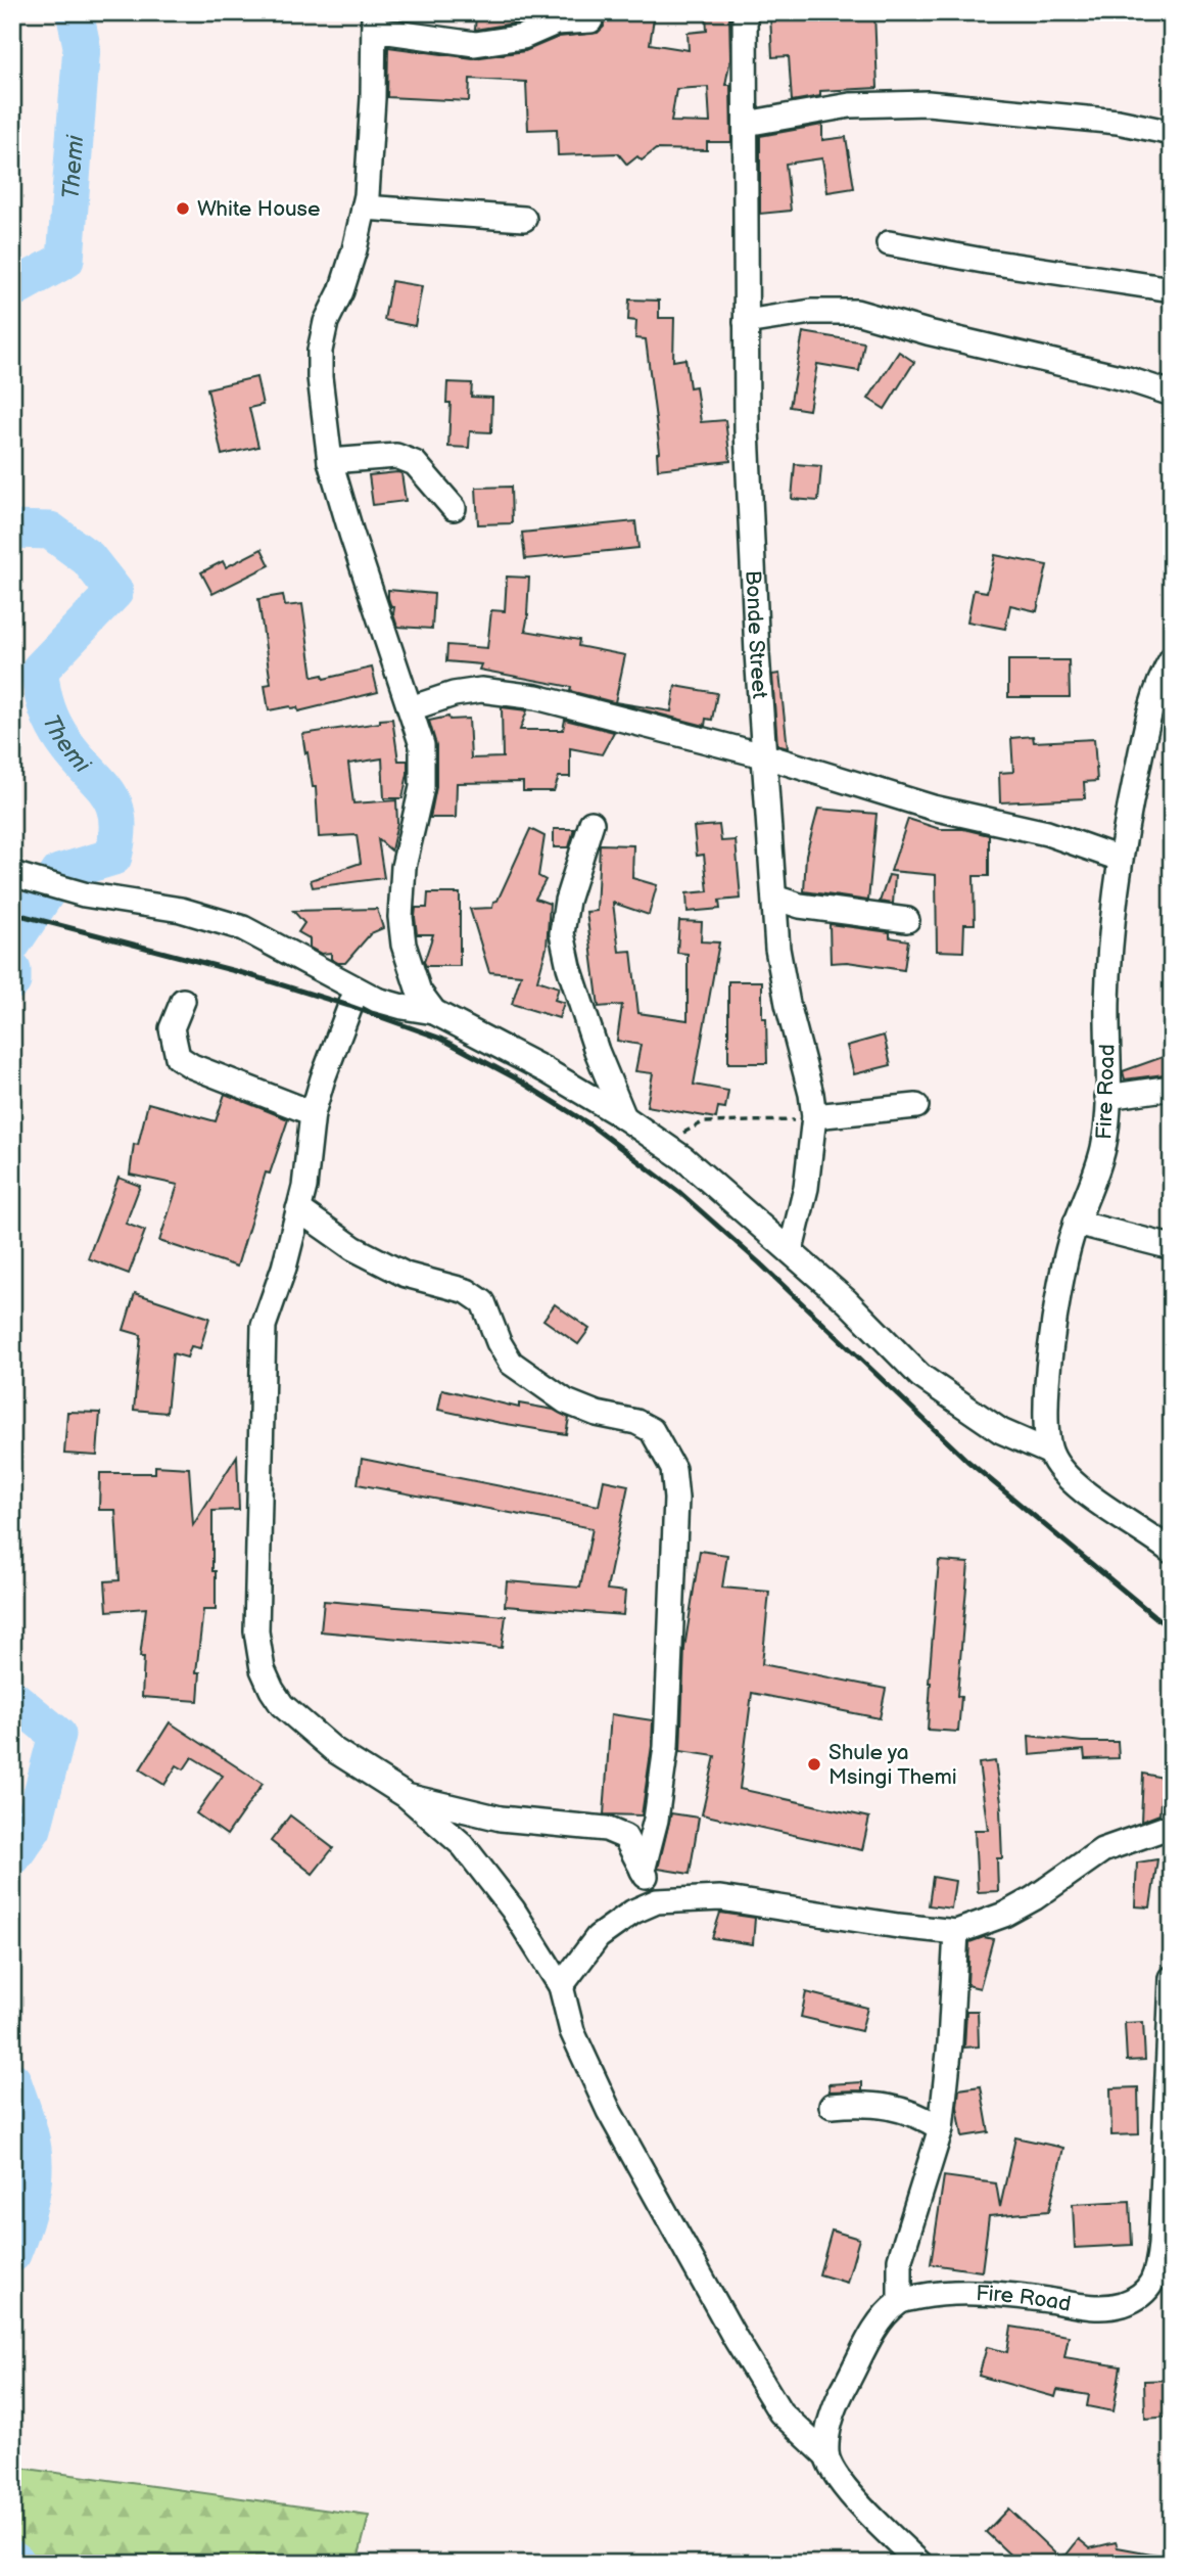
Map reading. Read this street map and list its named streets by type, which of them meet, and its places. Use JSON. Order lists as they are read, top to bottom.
{
  "streets": {
    "street": ["Bonde Street", "Fire Road"]
  },
  "water": ["Themi"],
  "places": ["White House", "Shule ya Msingi Themi"]
}
